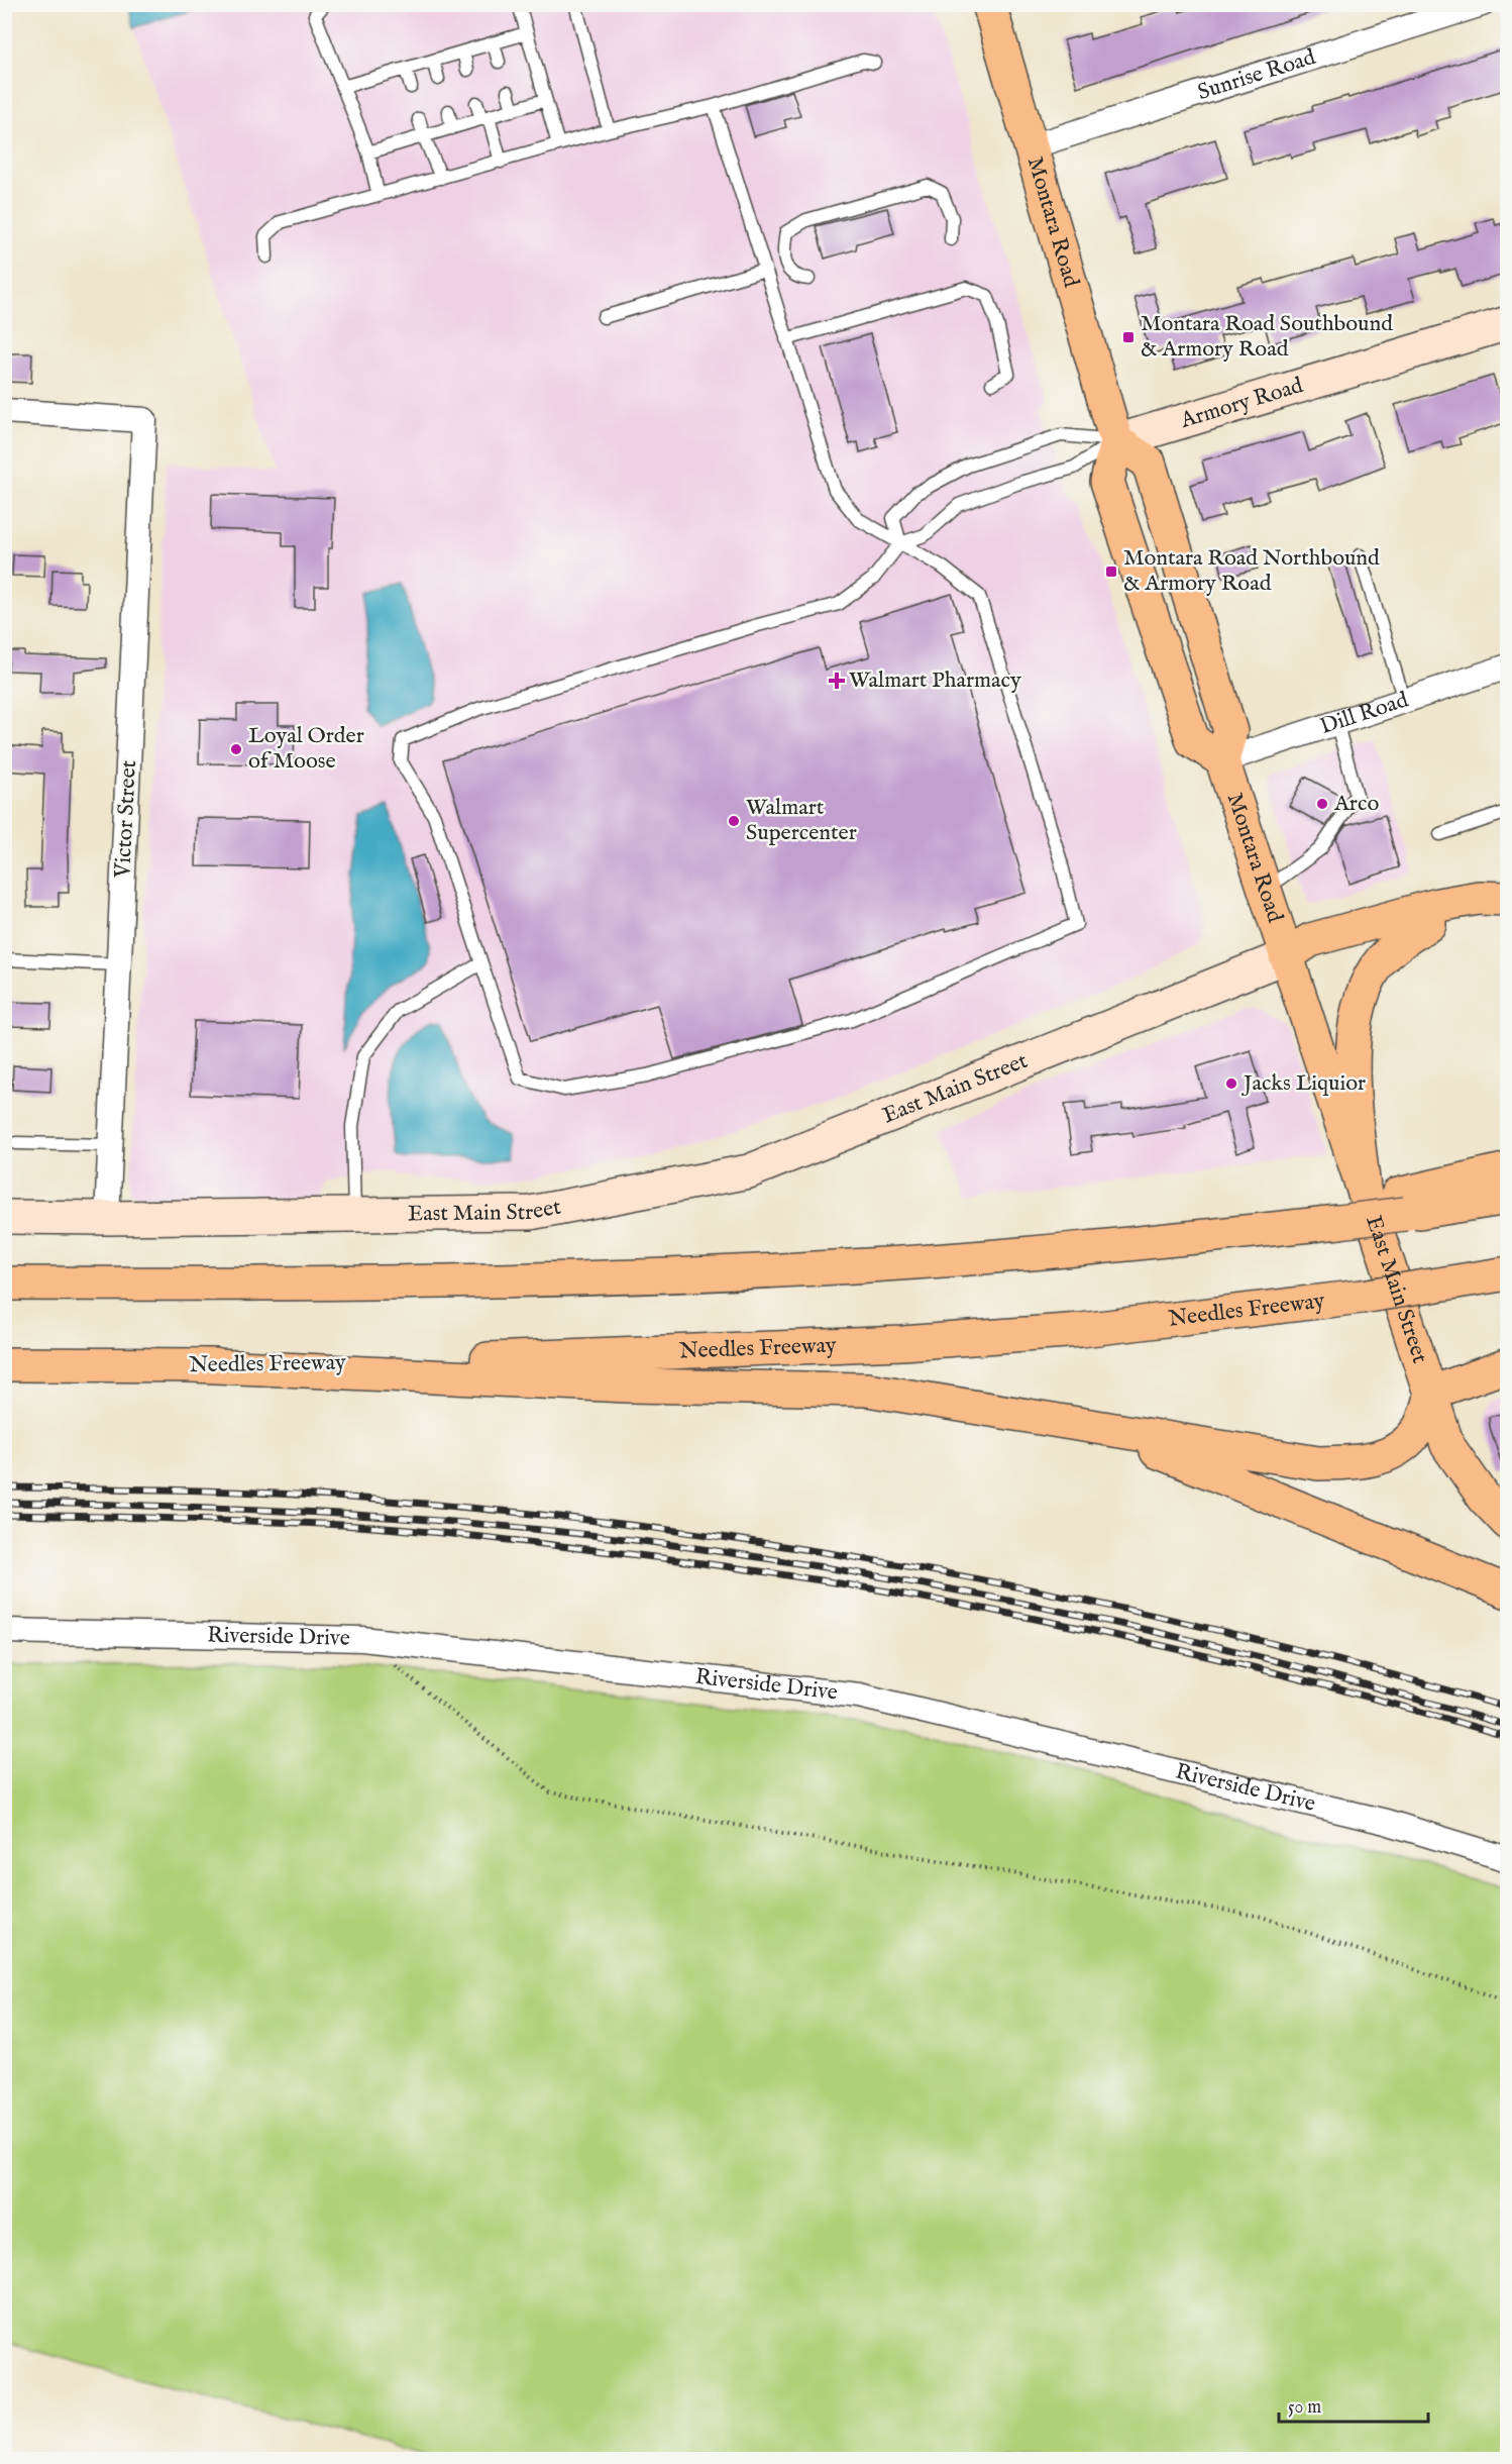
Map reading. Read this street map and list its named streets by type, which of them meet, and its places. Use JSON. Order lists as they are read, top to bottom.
{
  "streets": {
    "main road": ["Montara Road", "East Main Street", "Needles Freeway"],
    "street": [
      "Sunrise Road",
      "Armory Road",
      "Dill Road",
      "Victor Street",
      "Riverside Drive"
    ]
  },
  "crossings": [
    ["Sunrise Road", "Montara Road"],
    ["Montara Road", "Armory Road"],
    ["Montara Road", "Dill Road"],
    ["Montara Road", "East Main Street"],
    ["Victor Street", "East Main Street"]
  ],
  "places": {
    "transit": ["Montara Road Southbound & Armory Road", "Montara Road Northbound & Armory Road"],
    "health": ["Walmart Pharmacy"],
    "other": [
      "Loyal Order of Moose",
      "Arco",
      "Walmart Supercenter",
      "Jacks Liquior"
    ]
  },
  "scale_bar": "50 m"
}
